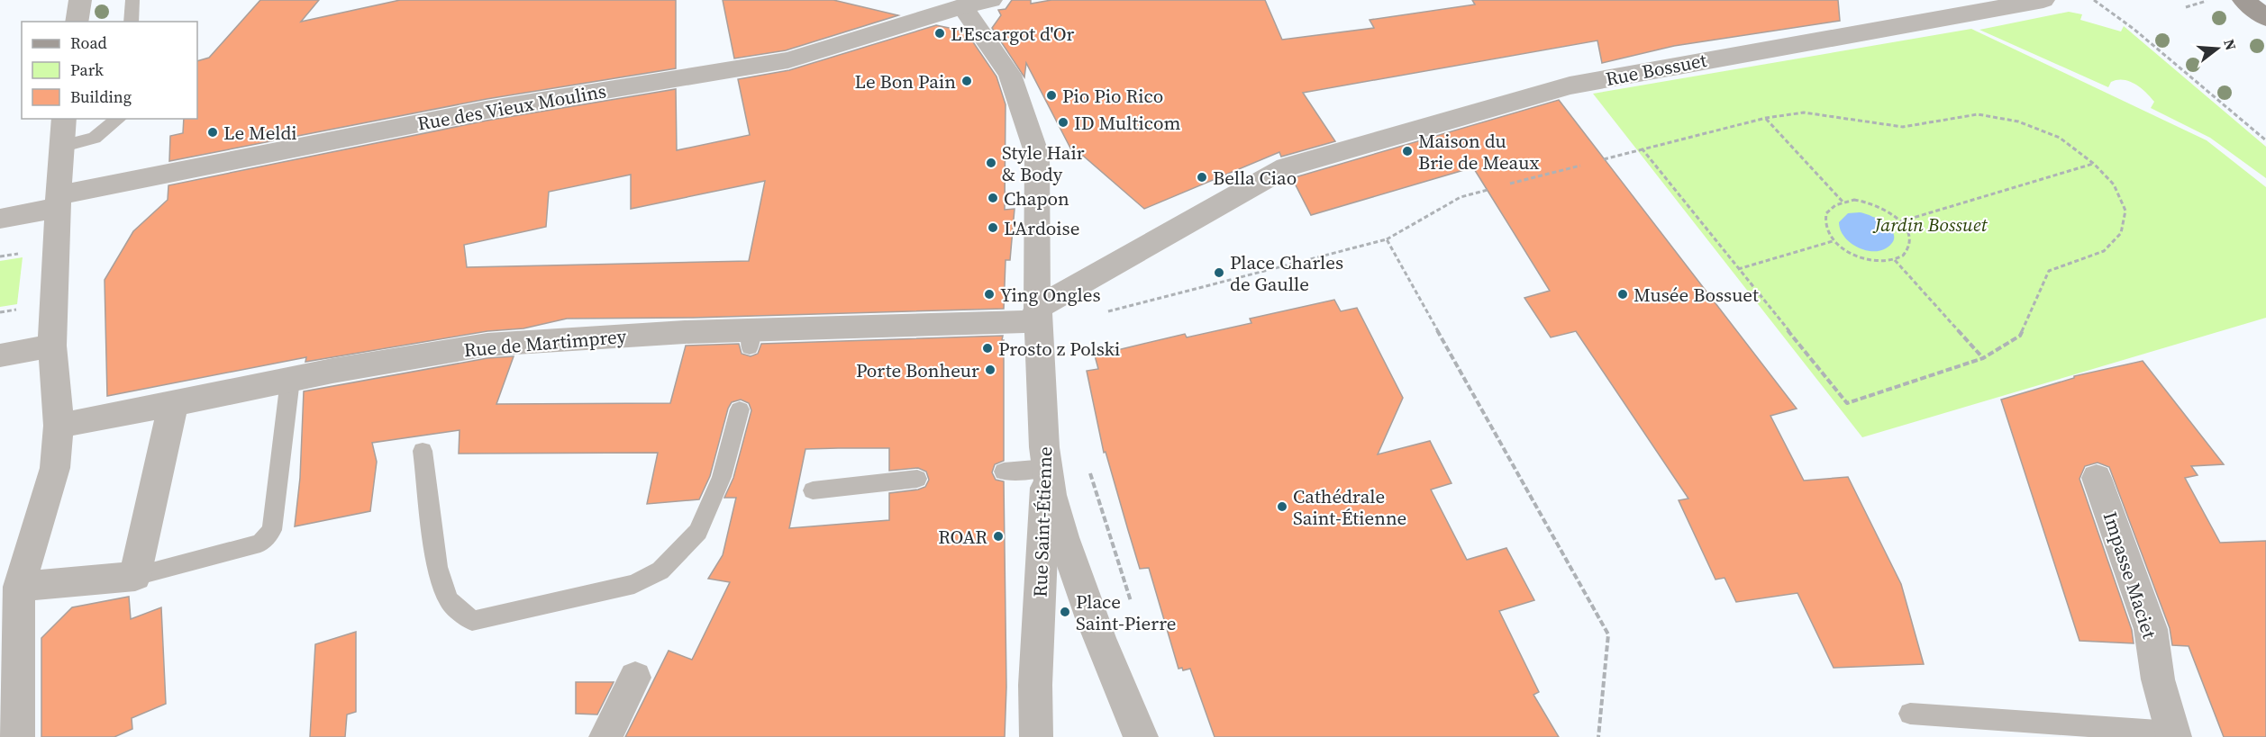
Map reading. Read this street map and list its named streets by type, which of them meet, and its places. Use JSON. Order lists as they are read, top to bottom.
{
  "streets": {
    "street": [
      "Rue Bossuet",
      "Rue des Vieux Moulins",
      "Rue de Martimprey",
      "Rue Saint-Étienne",
      "Impasse Maciet"
    ]
  },
  "crossings": [
    ["Rue Bossuet", "Rue de Martimprey"],
    ["Rue Bossuet", "Rue Saint-Étienne"],
    ["Rue de Martimprey", "Rue Saint-Étienne"]
  ],
  "parks": ["Jardin Bossuet"],
  "places": [
    "L'Escargot d'Or",
    "Le Bon Pain",
    "Pio Pio Rico",
    "ID Multicom",
    "Le Meldi",
    "Maison du Brie de Meaux",
    "Style Hair & Body",
    "Bella Ciao",
    "Chapon",
    "L'Ardoise",
    "Place Charles de Gaulle",
    "Ying Ongles",
    "Musée Bossuet",
    "Prosto z Polski",
    "Porte Bonheur",
    "Cathédrale Saint-Étienne",
    "ROAR",
    "Place Saint-Pierre"
  ],
  "legend": ["Road", "Park", "Building"],
  "north": "right"
}
